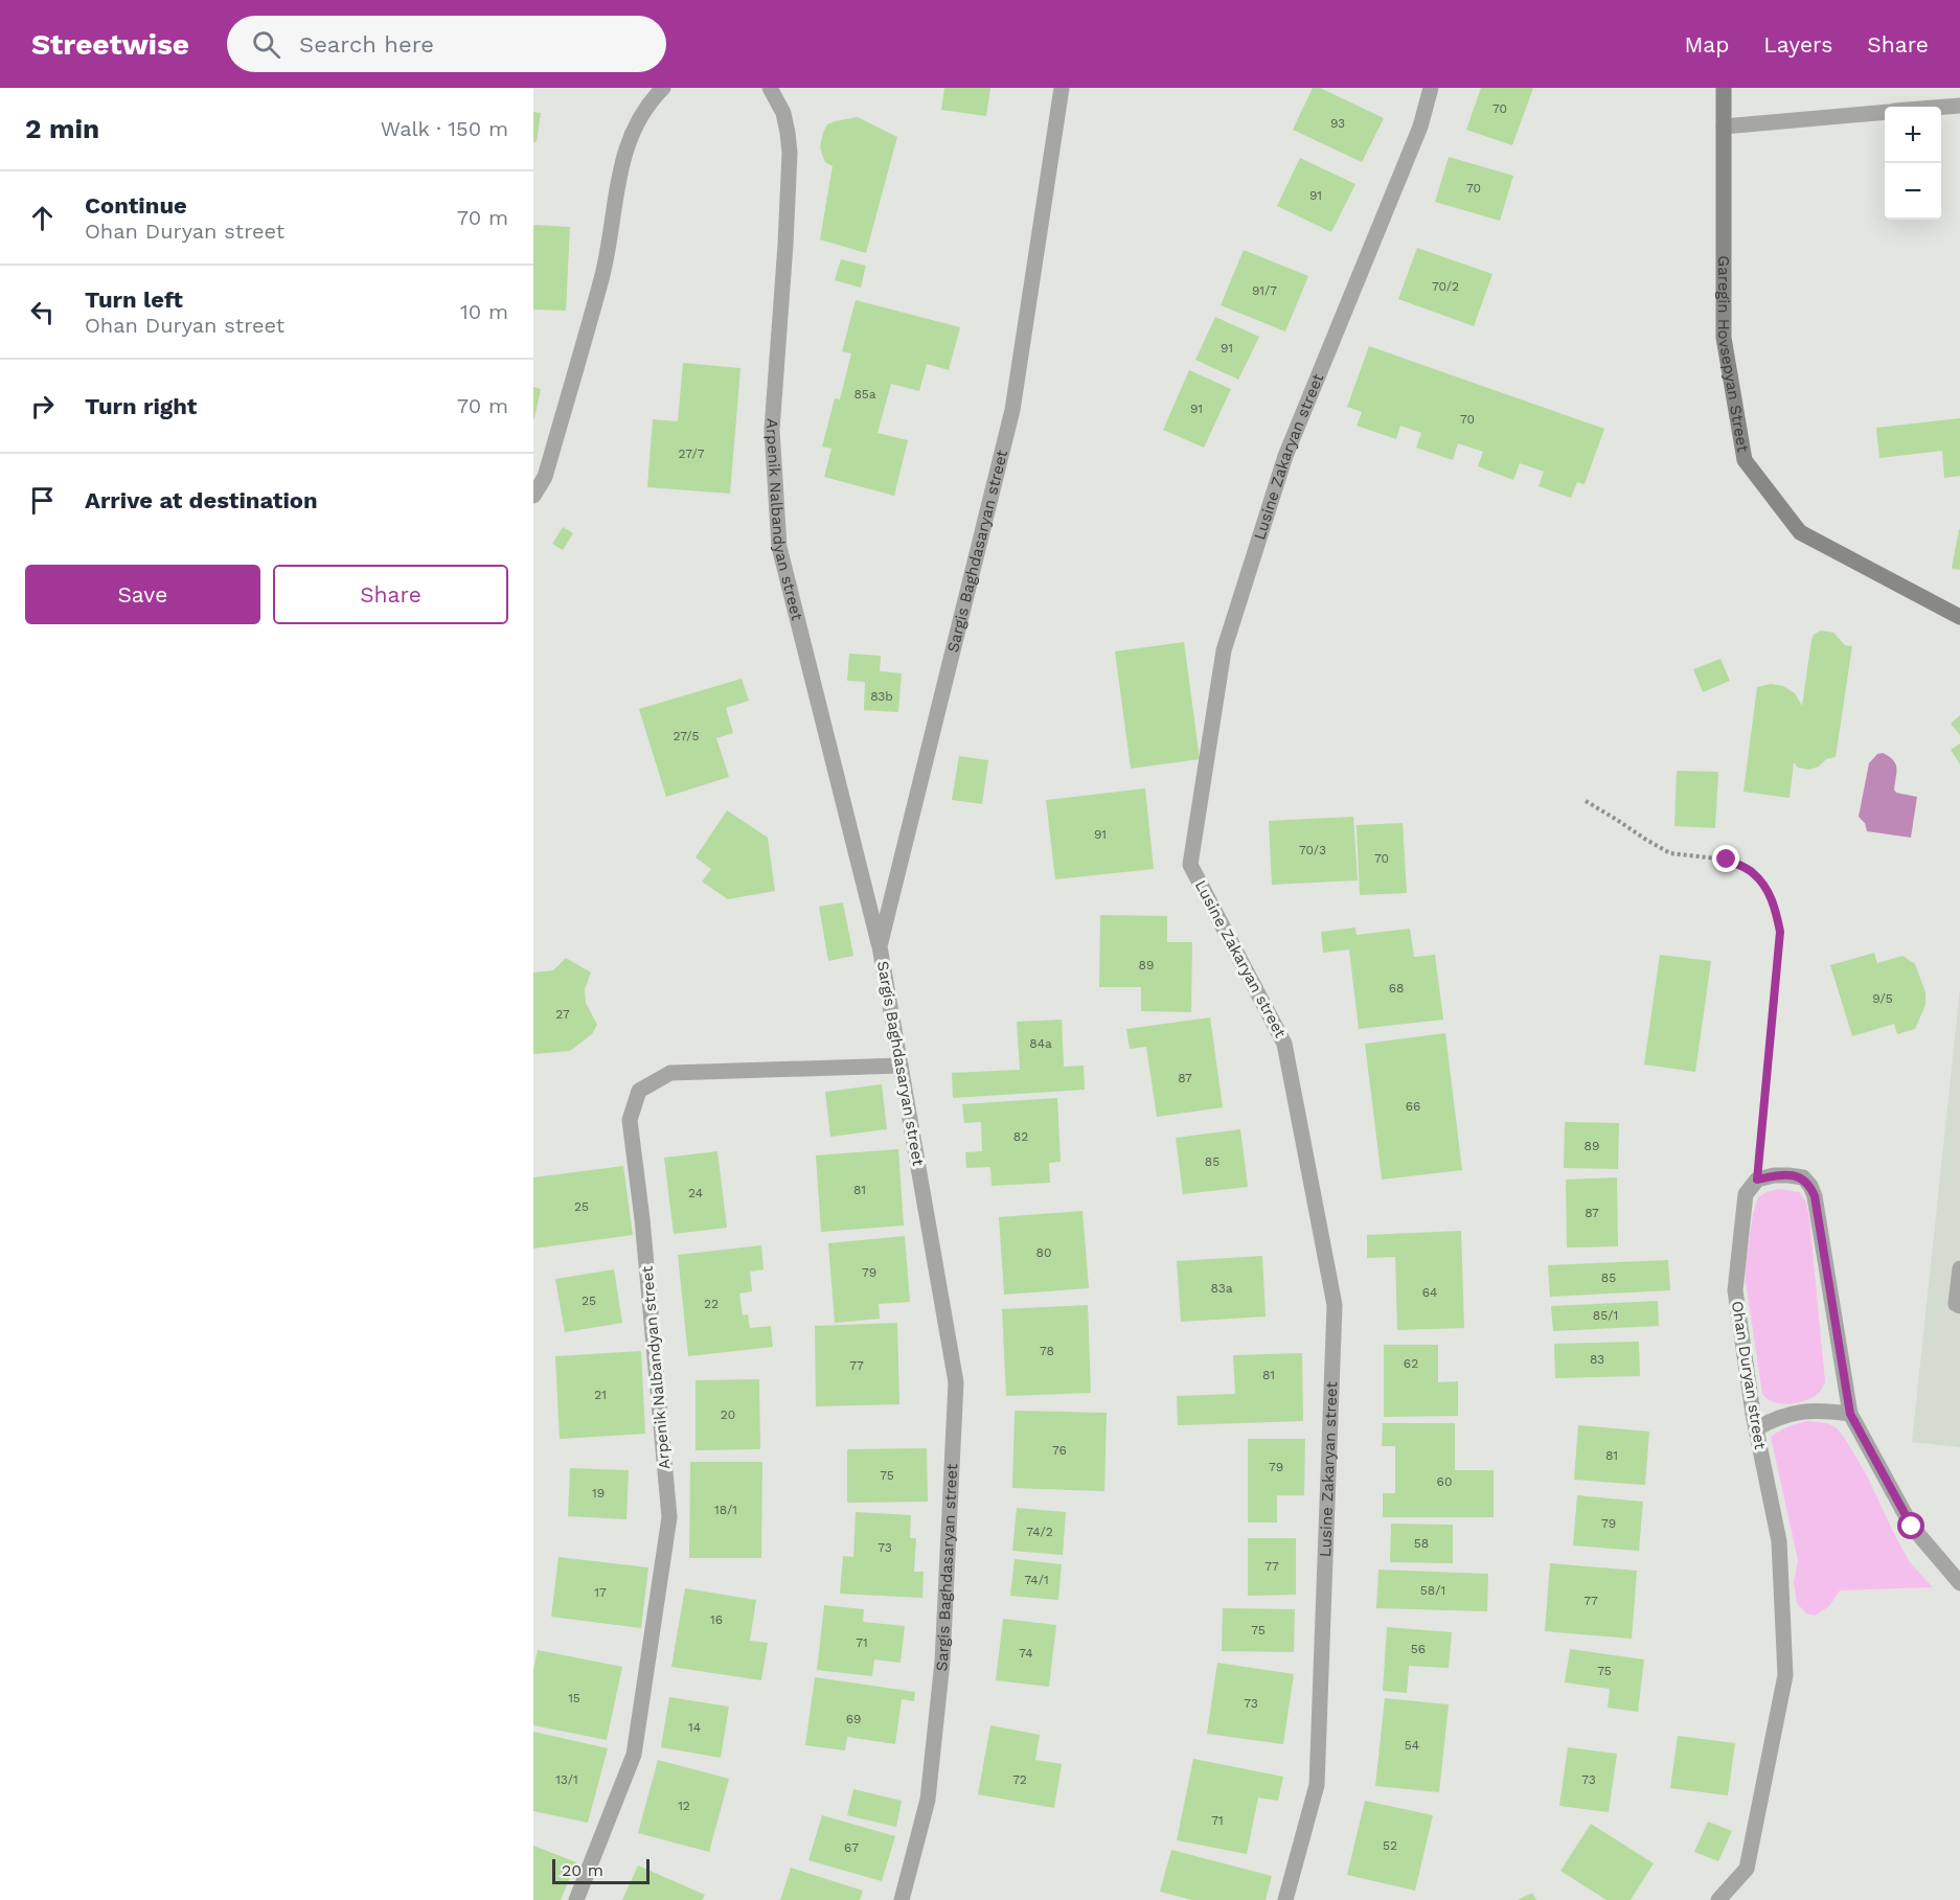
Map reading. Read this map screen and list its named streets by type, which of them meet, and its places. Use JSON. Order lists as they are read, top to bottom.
{
  "streets": {
    "main road": ["Garegin Hovsepyan Street"],
    "street": [
      "Lusine Zakaryan street",
      "Arpenik Nalbandyan street",
      "Sargis Baghdasaryan street",
      "Ohan Duryan street"
    ]
  },
  "crossings": [
    ["Arpenik Nalbandyan street", "Sargis Baghdasaryan street"]
  ],
  "house_numbers": [
    "70",
    "93",
    "70",
    "91",
    "70/2",
    "91/7",
    "91",
    "85a",
    "91",
    "70",
    "27/7",
    "83b",
    "27/5",
    "91",
    "70/3",
    "70",
    "89",
    "68",
    "9/5",
    "27",
    "84a",
    "87",
    "66",
    "82",
    "89",
    "85",
    "81",
    "24",
    "25",
    "87",
    "80",
    "79",
    "85",
    "83a",
    "64",
    "25",
    "22",
    "85/1",
    "78",
    "83",
    "62",
    "77",
    "81",
    "21",
    "20",
    "76",
    "81",
    "79",
    "75",
    "60",
    "19",
    "18/1",
    "79",
    "74/2",
    "58",
    "73",
    "77",
    "74/1",
    "58/1",
    "17",
    "77",
    "16",
    "75",
    "71",
    "56",
    "74",
    "75",
    "15",
    "73",
    "69",
    "14",
    "54",
    "13/1",
    "72",
    "73",
    "12",
    "71",
    "52",
    "67"
  ],
  "scale_bar": "20 m",
  "page": {
    "header": "Streetwise",
    "search": "Search here",
    "nav": ["Map", "Layers", "Share"],
    "heading": ["2 min", "Walk · 150 m"],
    "map_buttons": ["+", "−"],
    "list": [
      ["Continue", "Ohan Duryan street", "70 m"],
      ["Turn left", "Ohan Duryan street", "10 m"],
      ["Turn right", "70 m"],
      "Arrive at destination"
    ],
    "buttons": ["Save", "Share"],
    "scale": "20 m"
  }
}
